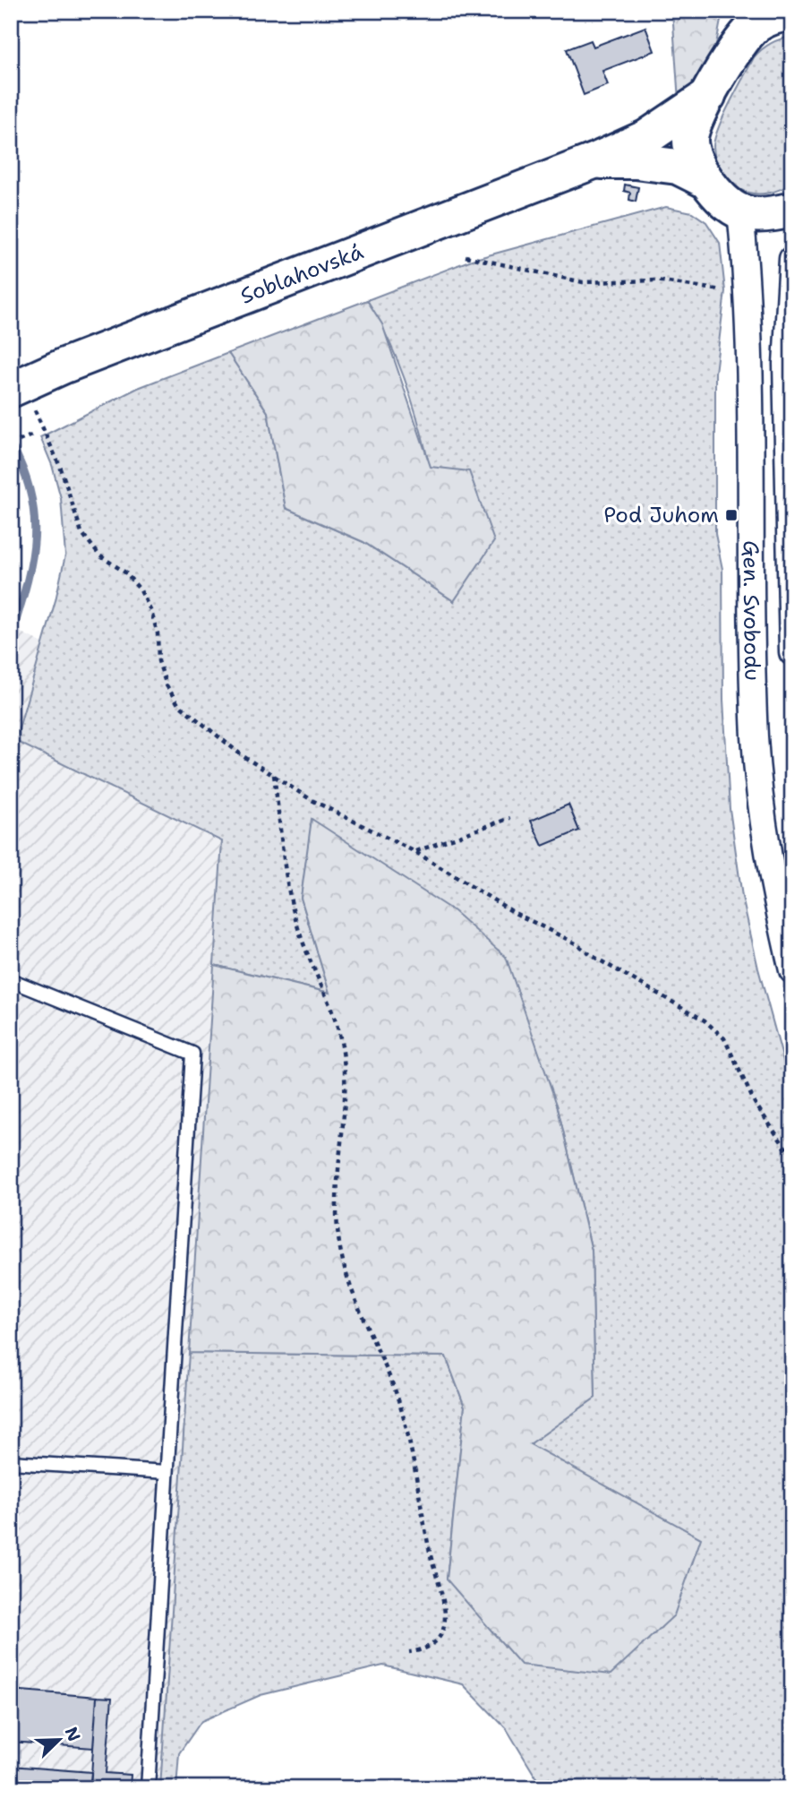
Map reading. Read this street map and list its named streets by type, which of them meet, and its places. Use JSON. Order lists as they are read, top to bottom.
{
  "streets": {
    "street": ["Soblahovská", "Gen. Svobodu"]
  },
  "places": {
    "transit": ["Pod Juhom"]
  },
  "north": "top right"
}
